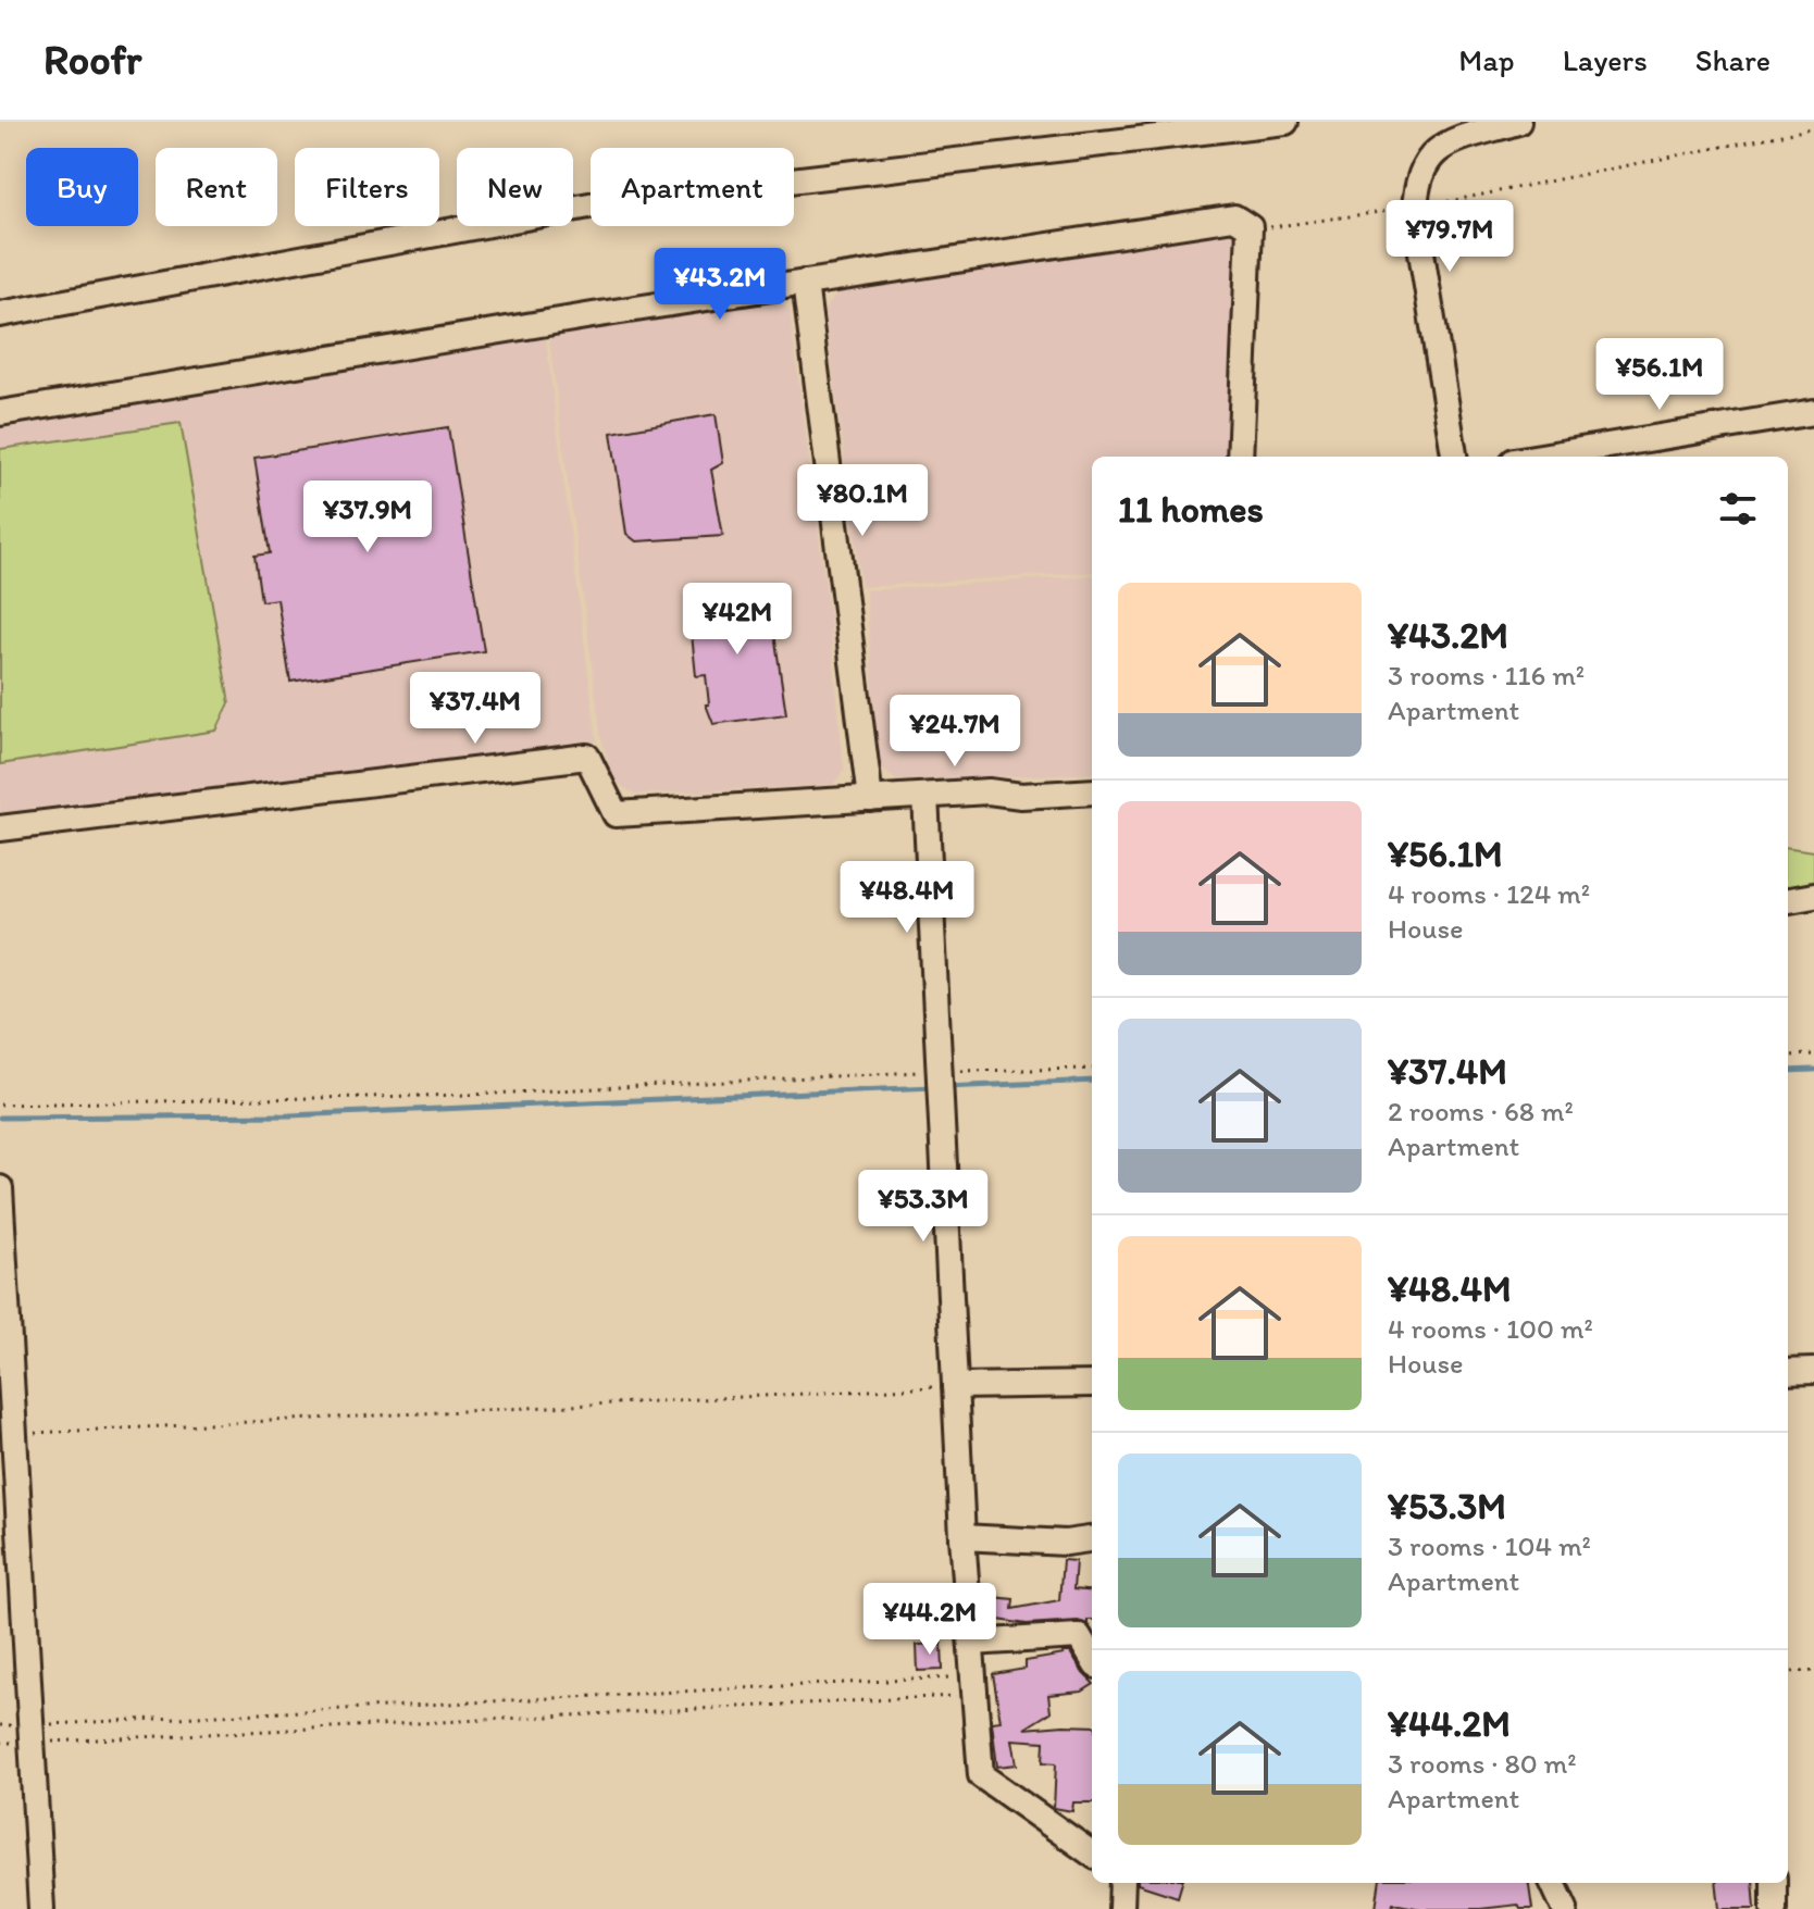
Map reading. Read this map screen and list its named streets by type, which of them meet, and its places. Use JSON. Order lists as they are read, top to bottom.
{
  "page": {
    "header": "Roofr",
    "nav": ["Map", "Layers", "Share"],
    "chip": [
      "Buy",
      "Rent",
      "Filters",
      "New",
      "Apartment"
    ],
    "price": [
      "¥79.7M",
      "¥43.2M",
      "¥56.1M",
      "¥80.1M",
      "¥37.9M",
      "¥42M",
      "¥37.4M",
      "¥24.7M",
      "¥48.4M",
      "¥53.3M",
      "¥44.2M"
    ],
    "heading": "11 homes",
    "list": [
      {
        "name": "¥43.2M",
        "note": "3 rooms · 116 m² · Apartment"
      },
      {
        "name": "¥56.1M",
        "note": "4 rooms · 124 m² · House"
      },
      {
        "name": "¥37.4M",
        "note": "2 rooms · 68 m² · Apartment"
      },
      {
        "name": "¥48.4M",
        "note": "4 rooms · 100 m² · House"
      },
      {
        "name": "¥53.3M",
        "note": "3 rooms · 104 m² · Apartment"
      },
      {
        "name": "¥44.2M",
        "note": "3 rooms · 80 m² · Apartment"
      }
    ]
  }
}
